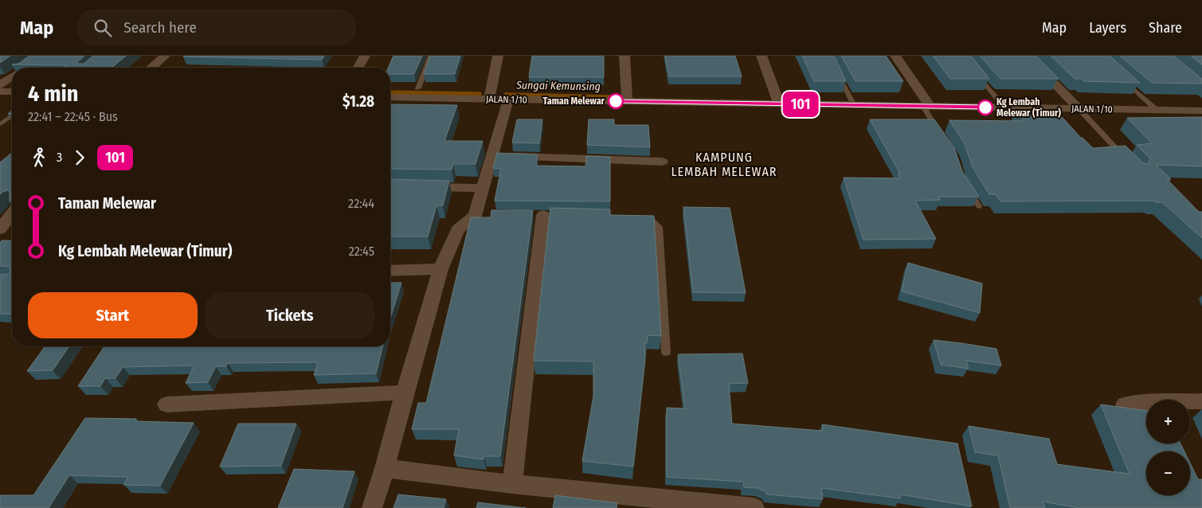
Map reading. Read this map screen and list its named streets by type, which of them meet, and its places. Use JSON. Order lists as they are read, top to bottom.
{
  "streets": {
    "street": ["JALAN 1/10"]
  },
  "districts": ["KAMPUNG LEMBAH MELEWAR"],
  "water": ["Sungai Kemunsing"],
  "places": ["Taman Melewar", "Kg Lembah Melewar (Timur)"],
  "lines": ["bus line 101"],
  "page": {
    "header": "Map",
    "search": "Search here",
    "nav": ["Map", "Layers", "Share"],
    "on_map": "101",
    "heading": ["4 min", "22:41 – 22:45 · Bus", "$1.28"],
    "legs": ["3", "101"],
    "list": [
      {
        "name": "Taman Melewar",
        "value": "22:44"
      },
      {
        "name": "Kg Lembah Melewar (Timur)",
        "value": "22:45"
      }
    ],
    "buttons": ["Start", "Tickets"],
    "map_buttons": ["+", "−"]
  }
}
